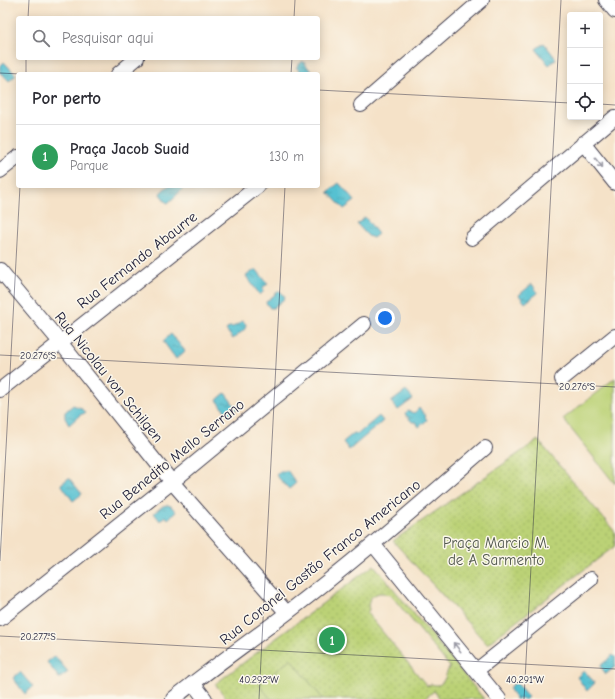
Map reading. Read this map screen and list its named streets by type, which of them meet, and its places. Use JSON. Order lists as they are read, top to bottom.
{
  "streets": {
    "street": [
      "Rua Fernando Abaurre",
      "Rua Nicolau von Schilgen",
      "Rua Benedito Mello Serrano",
      "Rua Coronel Gastão Franco Americano"
    ]
  },
  "crossings": [
    ["Rua Fernando Abaurre", "Rua Nicolau von Schilgen"],
    ["Rua Nicolau von Schilgen", "Rua Benedito Mello Serrano"],
    ["Rua Nicolau von Schilgen", "Rua Coronel Gastão Franco Americano"]
  ],
  "parks": ["Praça Marcio M. de A Sarmento"],
  "page": {
    "map_buttons": ["+", "−"],
    "search": "Pesquisar aqui",
    "heading": "Por perto",
    "list": [
      {
        "mark": "1",
        "name": "Praça Jacob Suaid",
        "note": "Parque",
        "value": "130 m"
      }
    ],
    "pins": "1"
  },
  "coordinates": [
    "20.276°S",
    "20.277°S",
    "40.292°W",
    "40.291°W"
  ]
}
